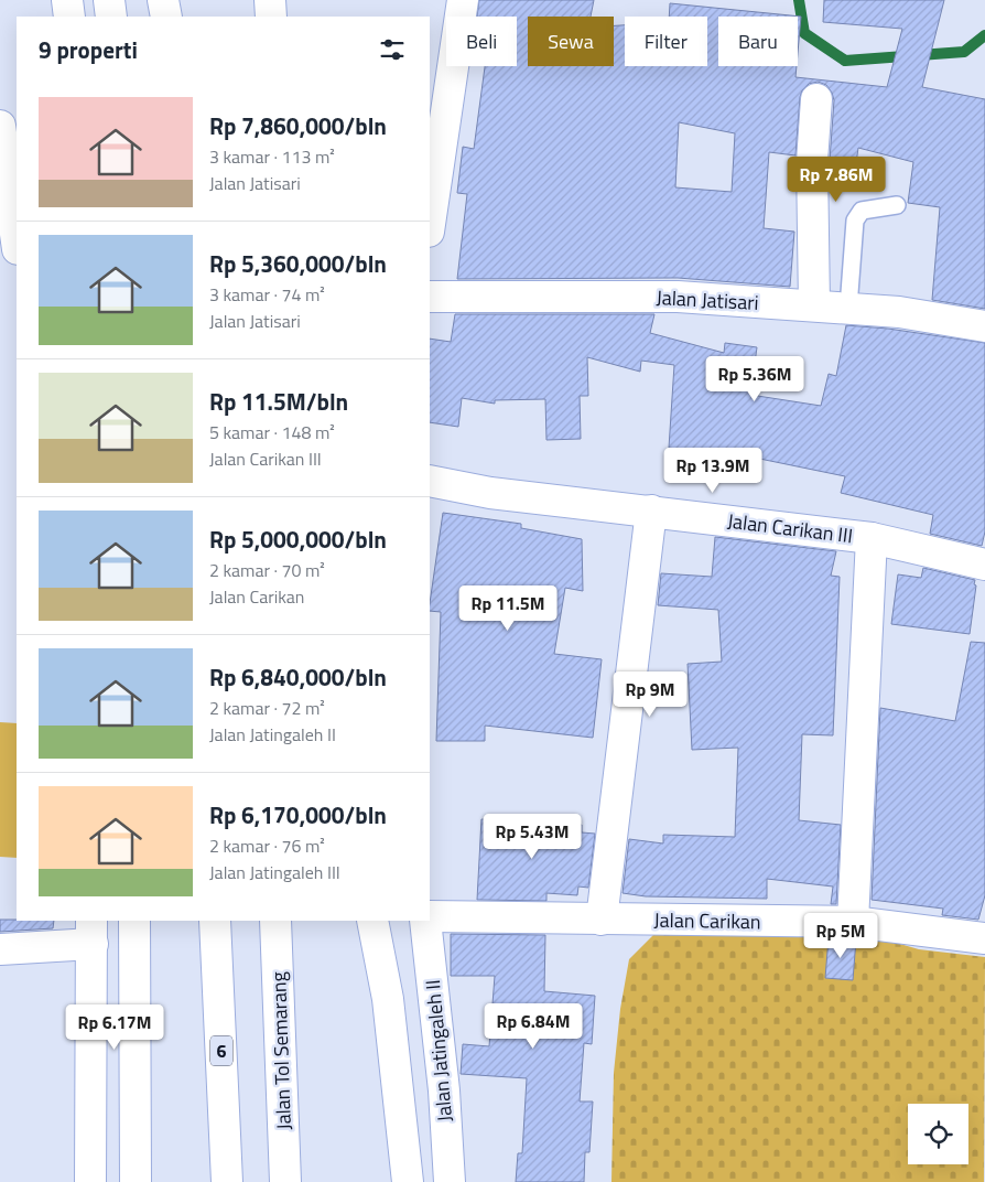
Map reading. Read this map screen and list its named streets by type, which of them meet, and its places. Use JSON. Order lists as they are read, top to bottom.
{
  "streets": {
    "main road": [
      "Jalan Jatisari",
      "Jalan Carikan III",
      "Jalan Carikan",
      "6",
      "Jalan Tol Semarang",
      "Jalan Jatingaleh II"
    ]
  },
  "page": {
    "chip": [
      "Beli",
      "Sewa",
      "Filter",
      "Baru"
    ],
    "heading": "9 properti",
    "list": [
      {
        "name": "Rp 7,860,000/bln",
        "note": "3 kamar · 113 m² · Jalan Jatisari"
      },
      {
        "name": "Rp 5,360,000/bln",
        "note": "3 kamar · 74 m² · Jalan Jatisari"
      },
      {
        "name": "Rp 11.5M/bln",
        "note": "5 kamar · 148 m² · Jalan Carikan III"
      },
      {
        "name": "Rp 5,000,000/bln",
        "note": "2 kamar · 70 m² · Jalan Carikan"
      },
      {
        "name": "Rp 6,840,000/bln",
        "note": "2 kamar · 72 m² · Jalan Jatingaleh II"
      },
      {
        "name": "Rp 6,170,000/bln",
        "note": "2 kamar · 76 m² · Jalan Jatingaleh III"
      }
    ],
    "price": [
      "Rp 7.86M",
      "Rp 5.36M",
      "Rp 13.9M",
      "Rp 11.5M",
      "Rp 9M",
      "Rp 5.43M",
      "Rp 5M",
      "Rp 6.84M",
      "Rp 6.17M"
    ]
  }
}
